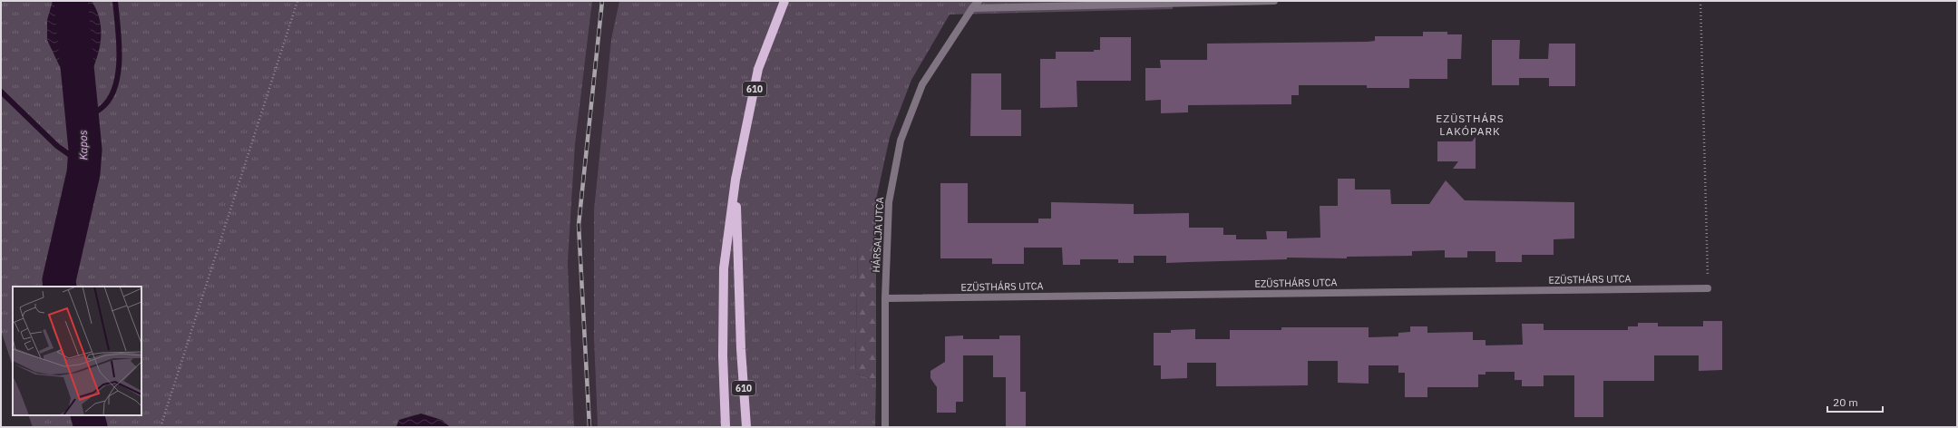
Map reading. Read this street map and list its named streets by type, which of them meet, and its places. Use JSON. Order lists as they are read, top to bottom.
{
  "streets": {
    "main road": ["610"],
    "street": ["HÁRSALJA UTCA", "EZÜSTHÁRS UTCA"]
  },
  "crossings": [
    ["HÁRSALJA UTCA", "EZÜSTHÁRS UTCA"]
  ],
  "districts": ["EZÜSTHÁRS LAKÓPARK"],
  "water": ["Kapos"],
  "scale_bar": "20 m"
}
